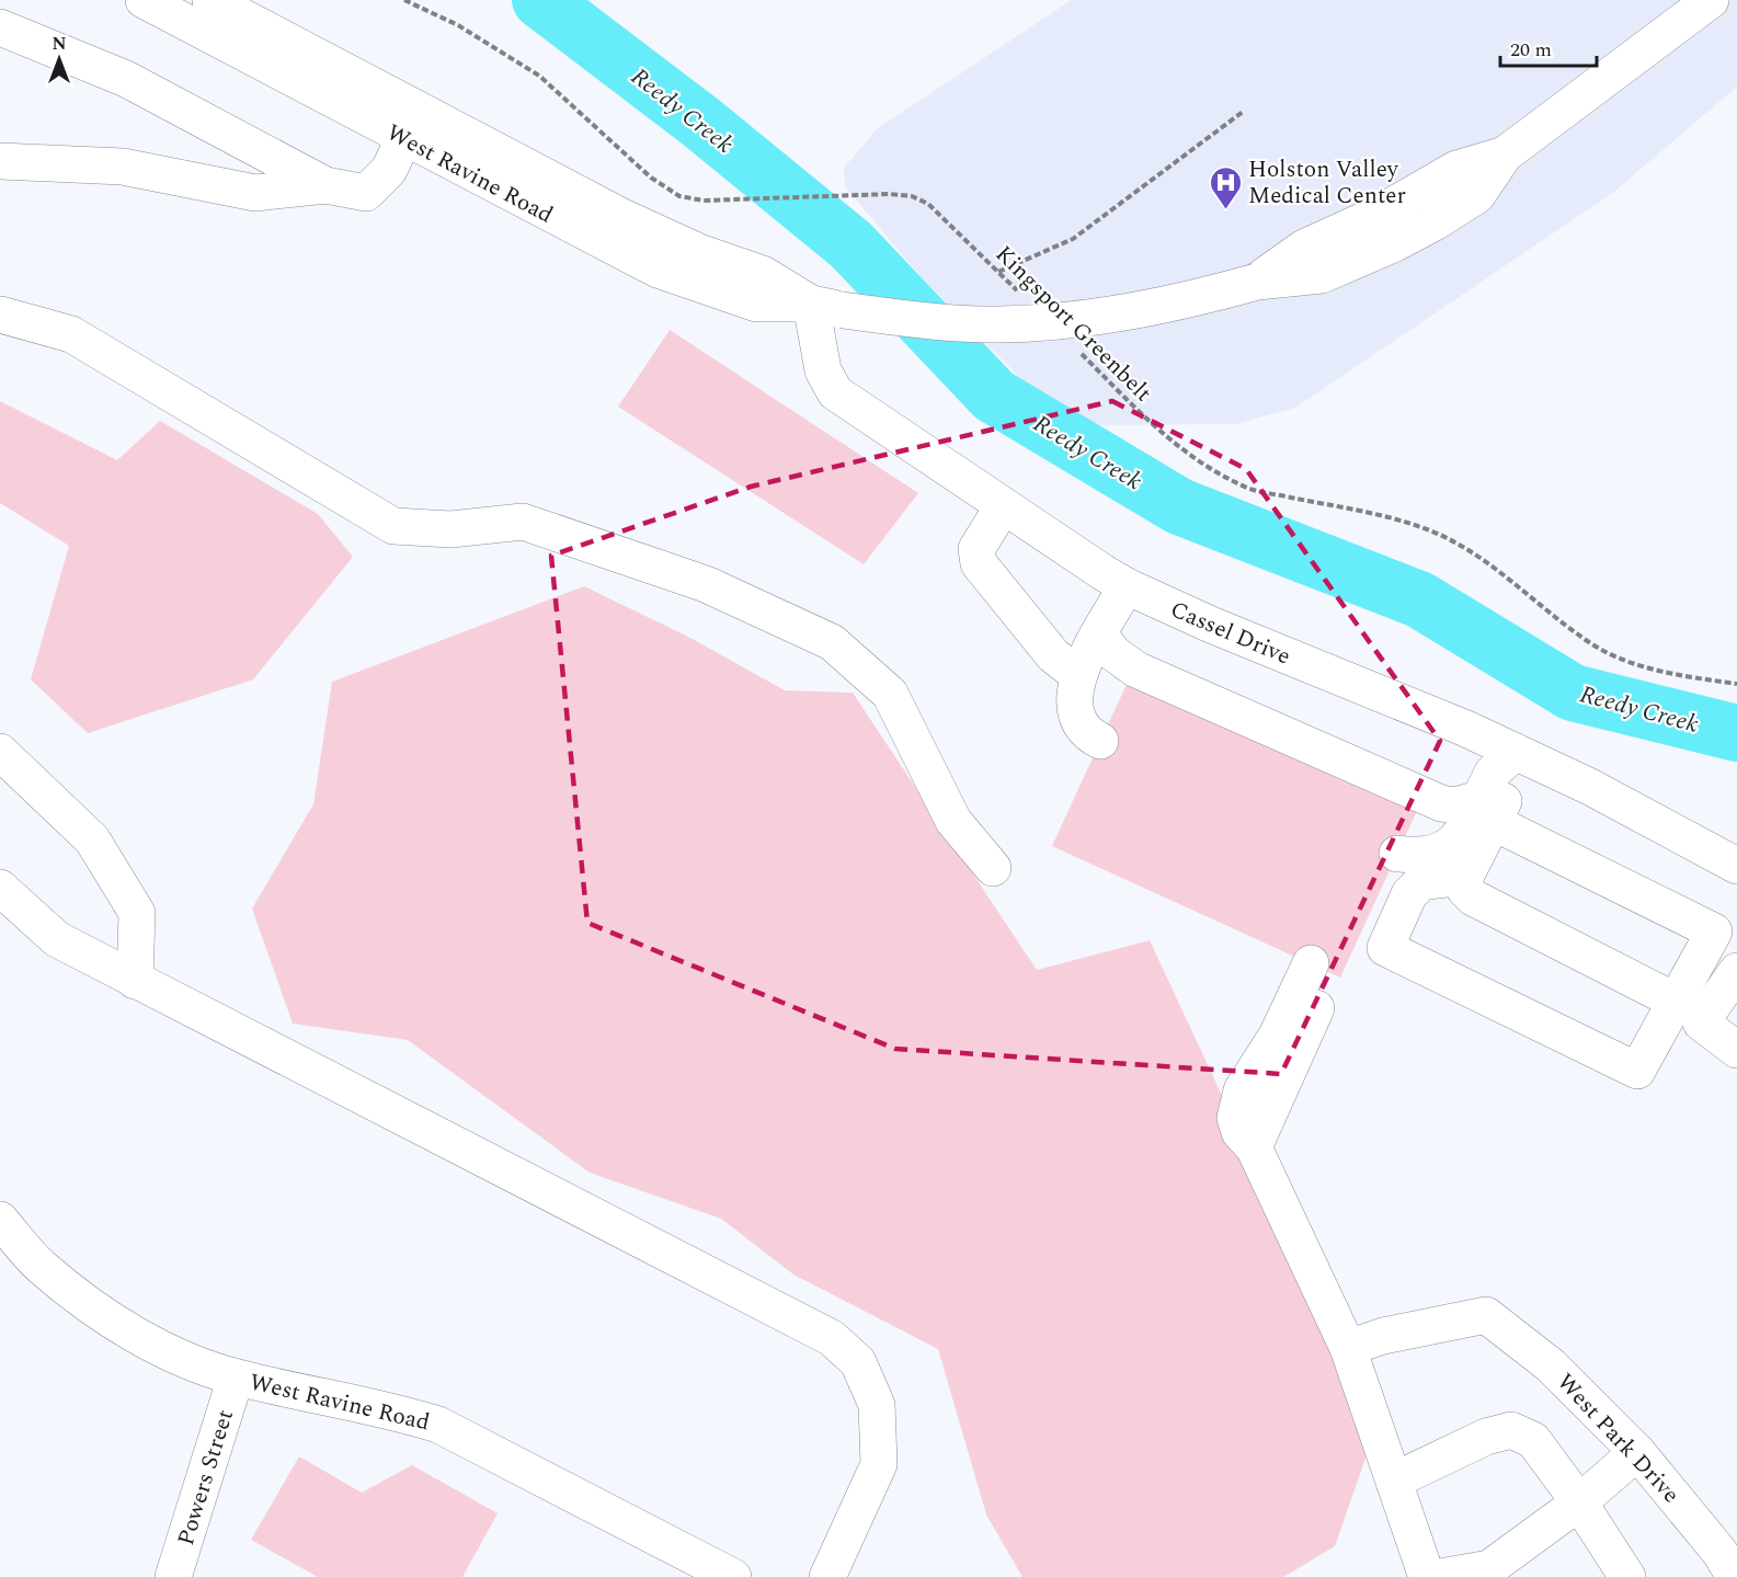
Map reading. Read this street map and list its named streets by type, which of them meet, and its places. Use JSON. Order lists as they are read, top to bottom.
{
  "streets": {
    "street": [
      "West Ravine Road",
      "Cassel Drive",
      "West Park Drive",
      "Powers Street"
    ],
    "path": ["Kingsport Greenbelt"]
  },
  "crossings": [
    ["West Ravine Road", "Cassel Drive"],
    ["West Ravine Road", "Powers Street"]
  ],
  "water": ["Reedy Creek"],
  "places": {
    "hospital": ["Holston Valley Medical Center"]
  },
  "scale_bar": "20 m",
  "north": "top"
}
